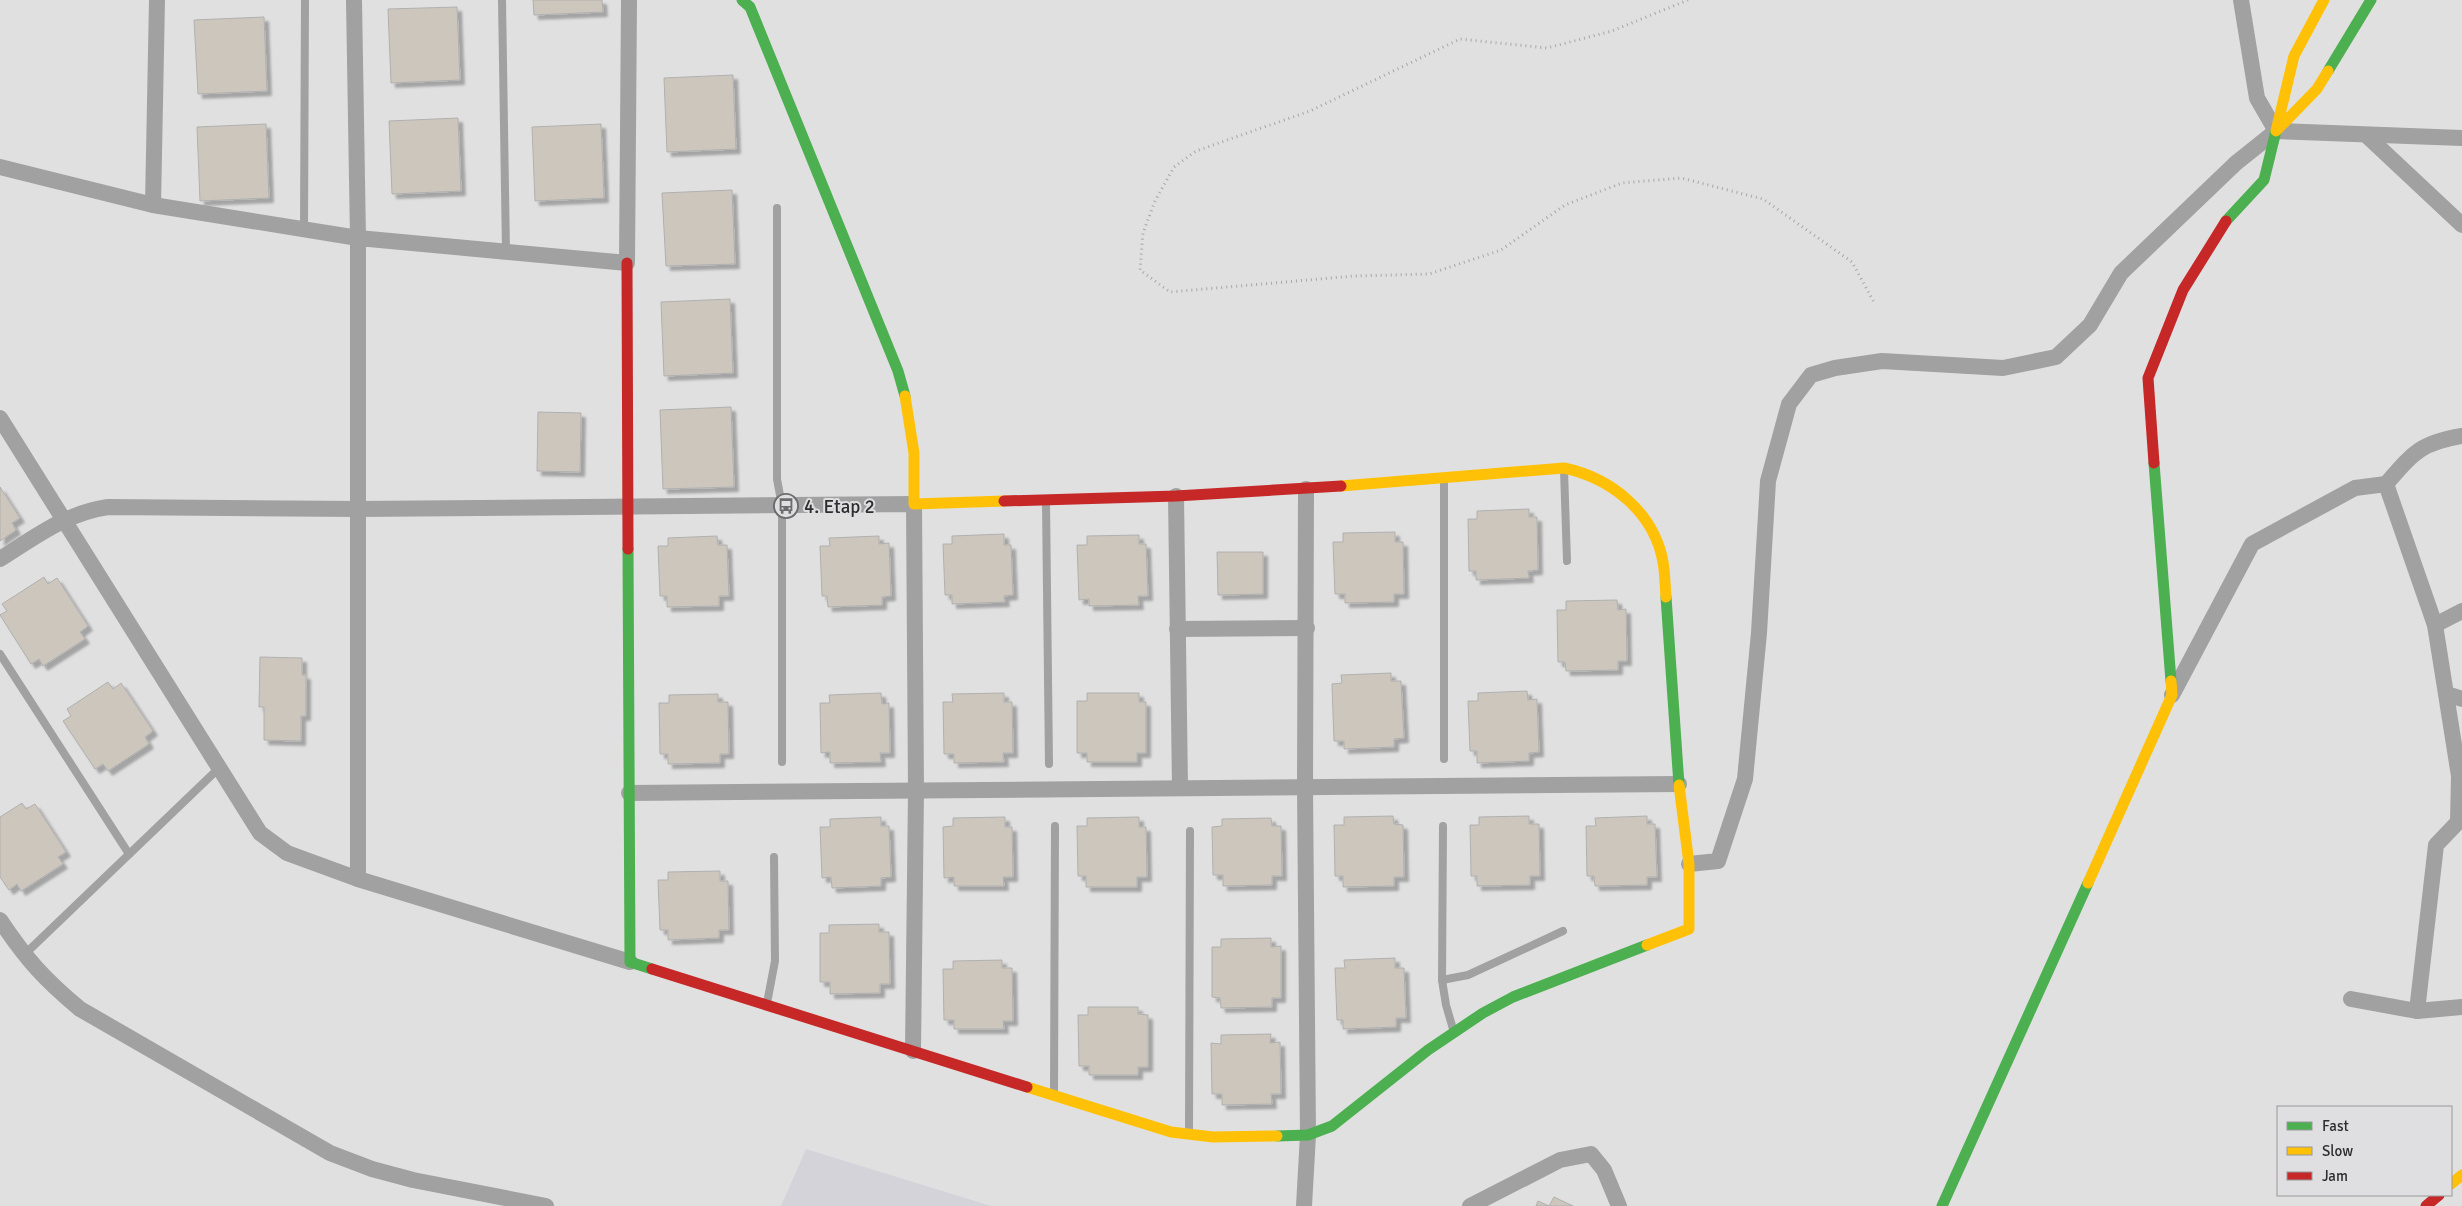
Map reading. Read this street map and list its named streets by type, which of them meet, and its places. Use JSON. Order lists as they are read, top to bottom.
{
  "places": {
    "bus stop": ["4. Etap 2"]
  },
  "legend": ["Fast", "Slow", "Jam"]
}
